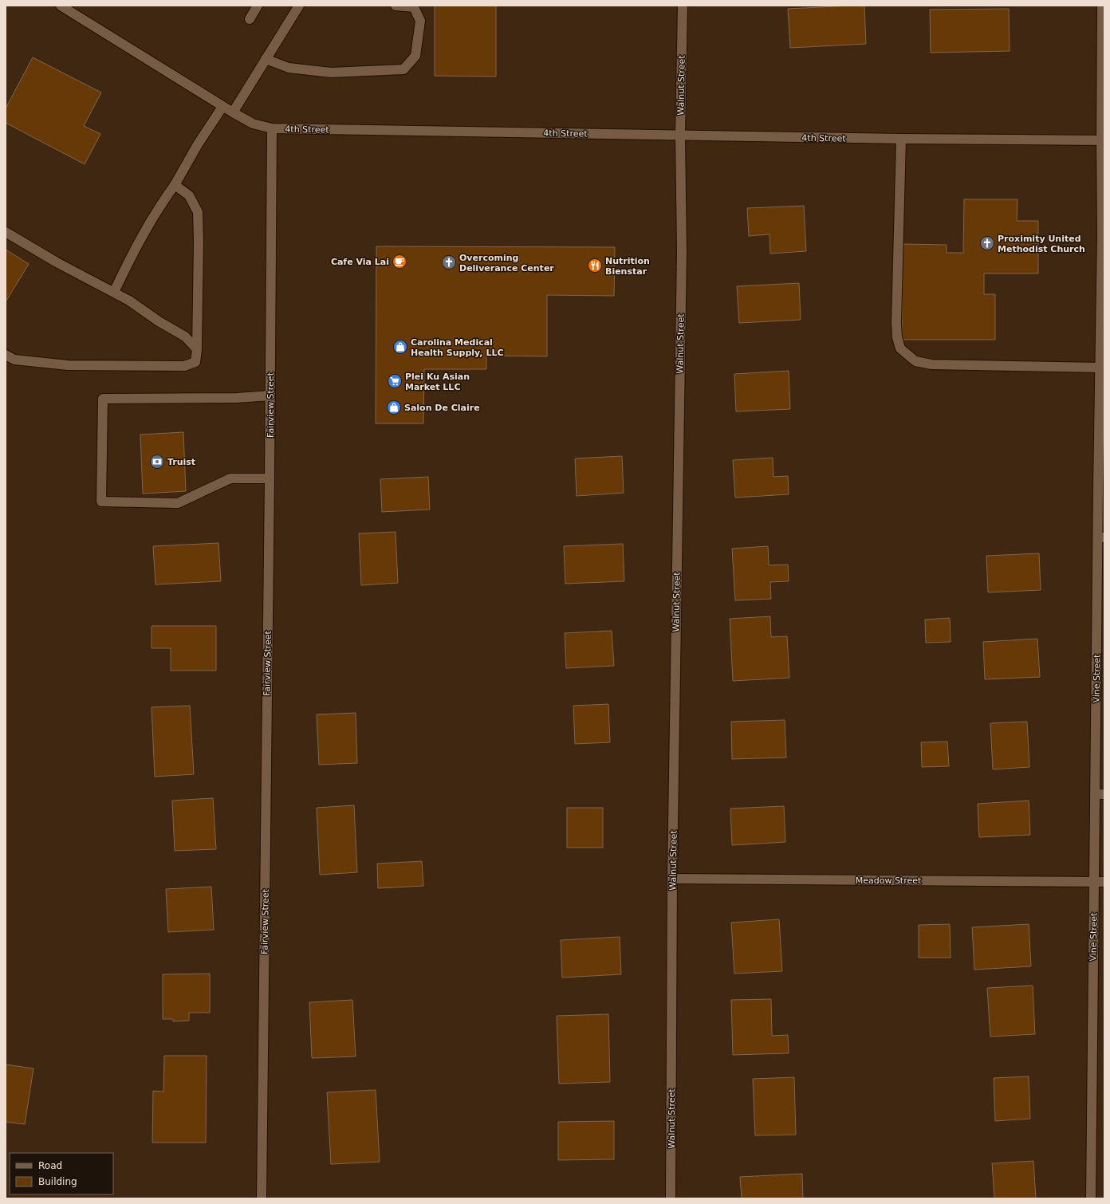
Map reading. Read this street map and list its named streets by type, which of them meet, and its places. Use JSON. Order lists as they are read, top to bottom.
{
  "streets": {
    "street": [
      "Walnut Street",
      "4th Street",
      "Fairview Street",
      "Vine Street",
      "Meadow Street"
    ]
  },
  "crossings": [
    ["Walnut Street", "4th Street"],
    ["Walnut Street", "Meadow Street"],
    ["4th Street", "Fairview Street"],
    ["4th Street", "Vine Street"],
    ["Vine Street", "Meadow Street"]
  ],
  "places": {
    "church": ["Proximity United Methodist Church", "Overcoming Deliverance Center"],
    "cafe": ["Cafe Via Lai"],
    "restaurant": ["Nutrition Bienstar"],
    "shop": ["Carolina Medical Health Supply, LLC", "Salon De Claire"],
    "supermarket": ["Plei Ku Asian Market LLC"],
    "bank": ["Truist"]
  },
  "legend": ["Road", "Building"]
}
